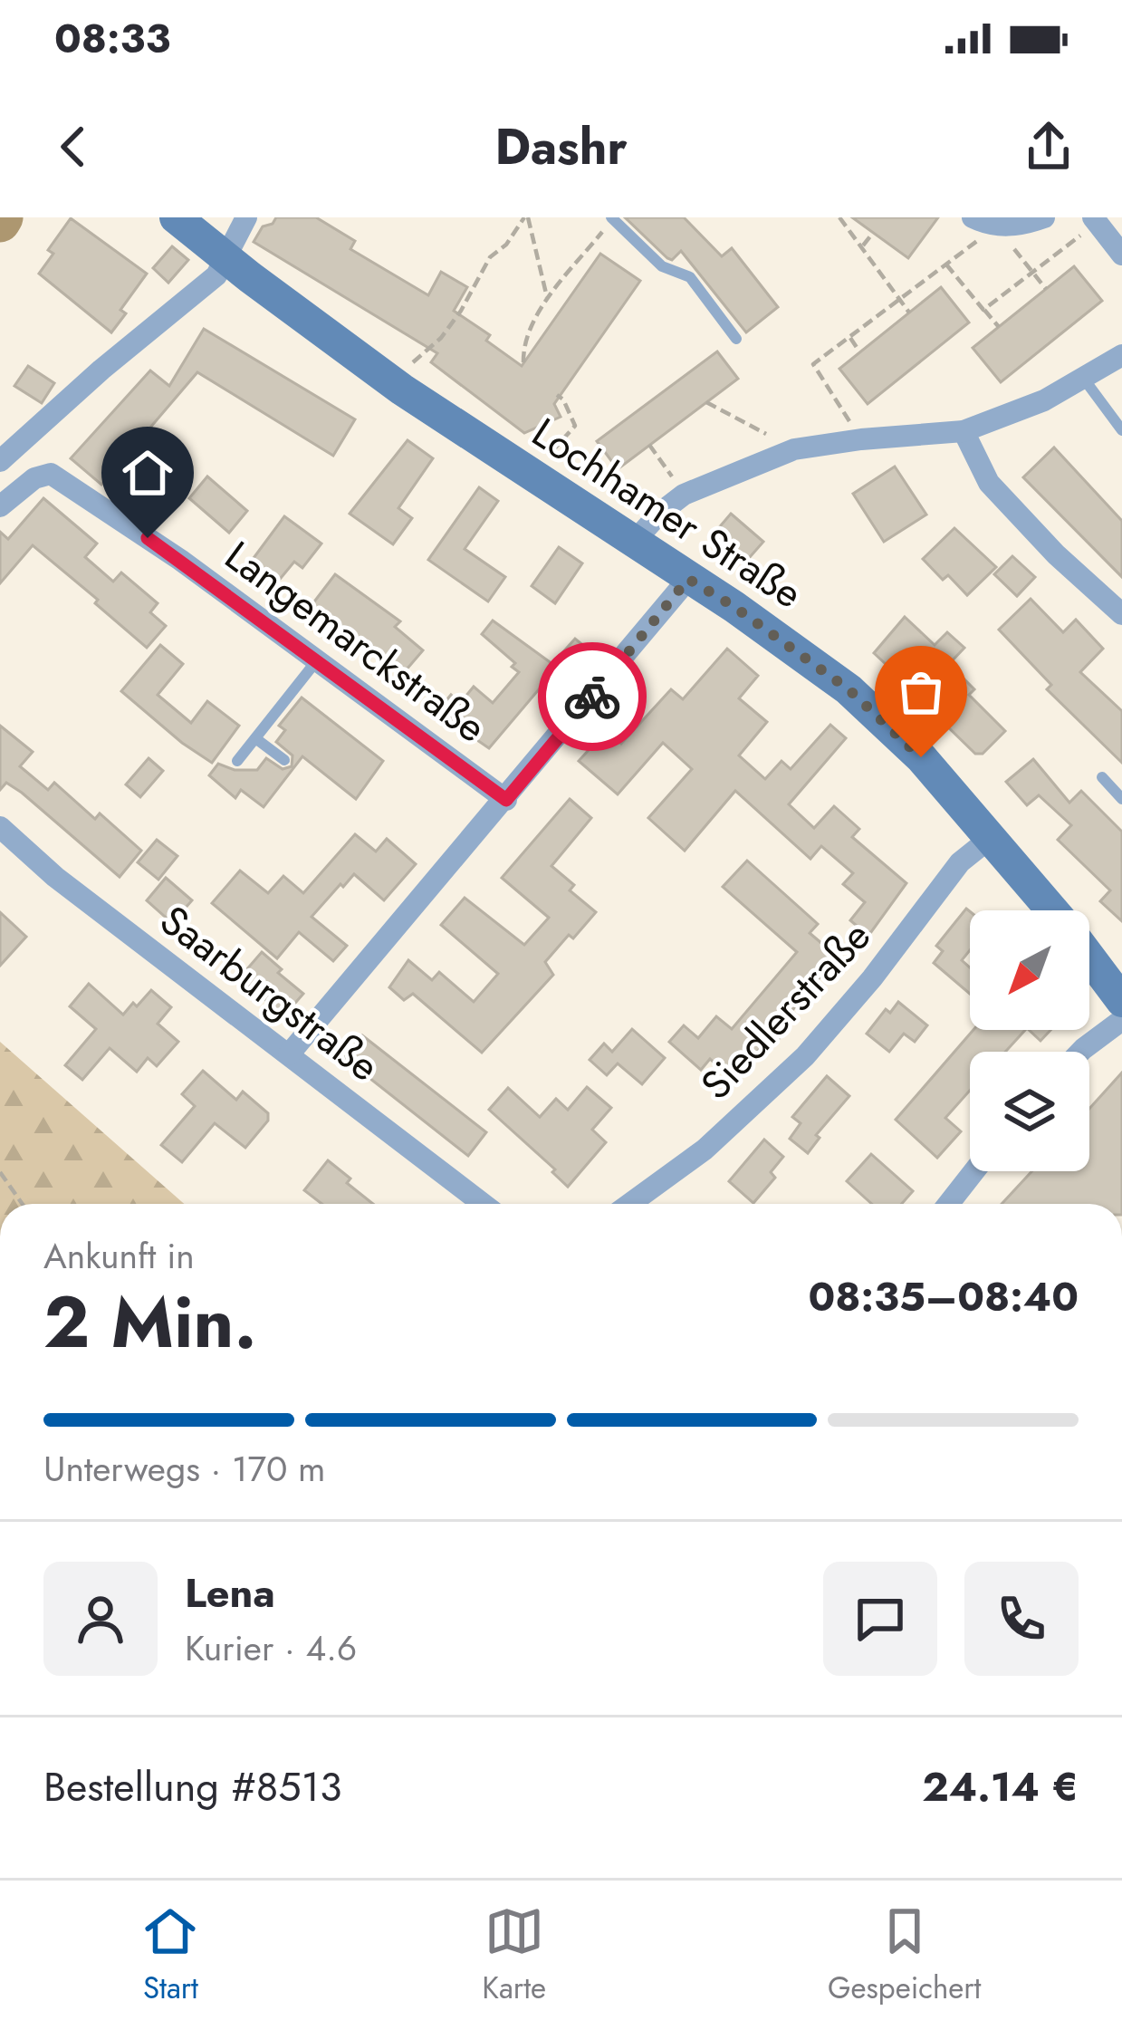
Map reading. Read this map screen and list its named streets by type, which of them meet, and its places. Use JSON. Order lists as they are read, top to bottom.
{
  "streets": {
    "street": [
      "Lochhamer Straße",
      "Langemarckstraße",
      "Saarburgstraße",
      "Siedlerstraße"
    ]
  },
  "crossings": [
    ["Lochhamer Straße", "Siedlerstraße"]
  ],
  "north": "bottom left",
  "page": {
    "status": "08:33",
    "header": "Dashr",
    "heading": ["2 Min.", "Ankunft in", "08:35–08:40"],
    "panel": [
      "Lena",
      "Kurier · 4.6",
      "Bestellung #8513",
      "24.14 €"
    ],
    "bar": "Unterwegs · 170 m",
    "tabs": ["Start", "Karte", "Gespeichert"]
  }
}
